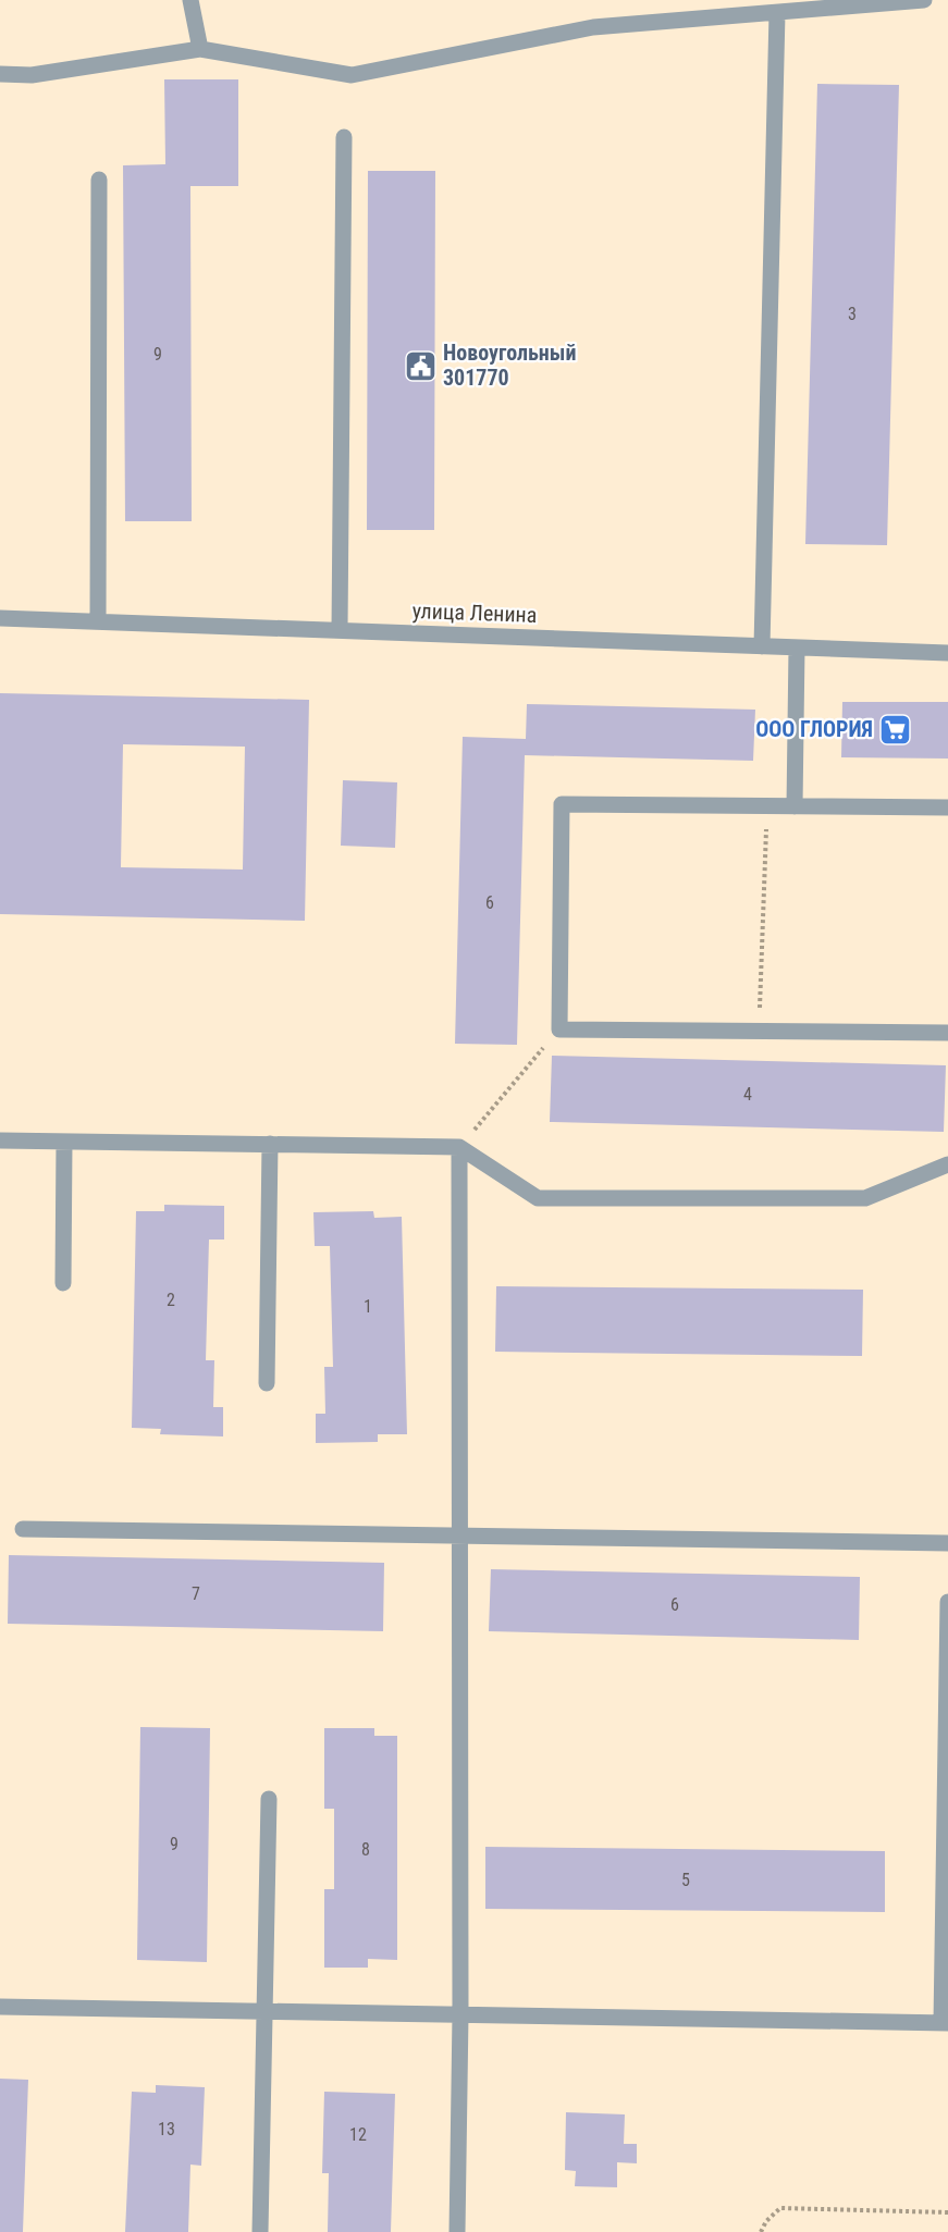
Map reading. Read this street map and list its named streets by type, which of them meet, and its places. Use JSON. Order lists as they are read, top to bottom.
{
  "streets": {
    "street": ["улица Ленина"]
  },
  "places": {
    "public building": ["Новоугольный 301770"],
    "supermarket": ["ООО ГЛОРИЯ"]
  },
  "house_numbers": [
    "3",
    "9",
    "6",
    "4",
    "2",
    "1",
    "7",
    "6",
    "9",
    "8",
    "5",
    "13",
    "12"
  ]
}
